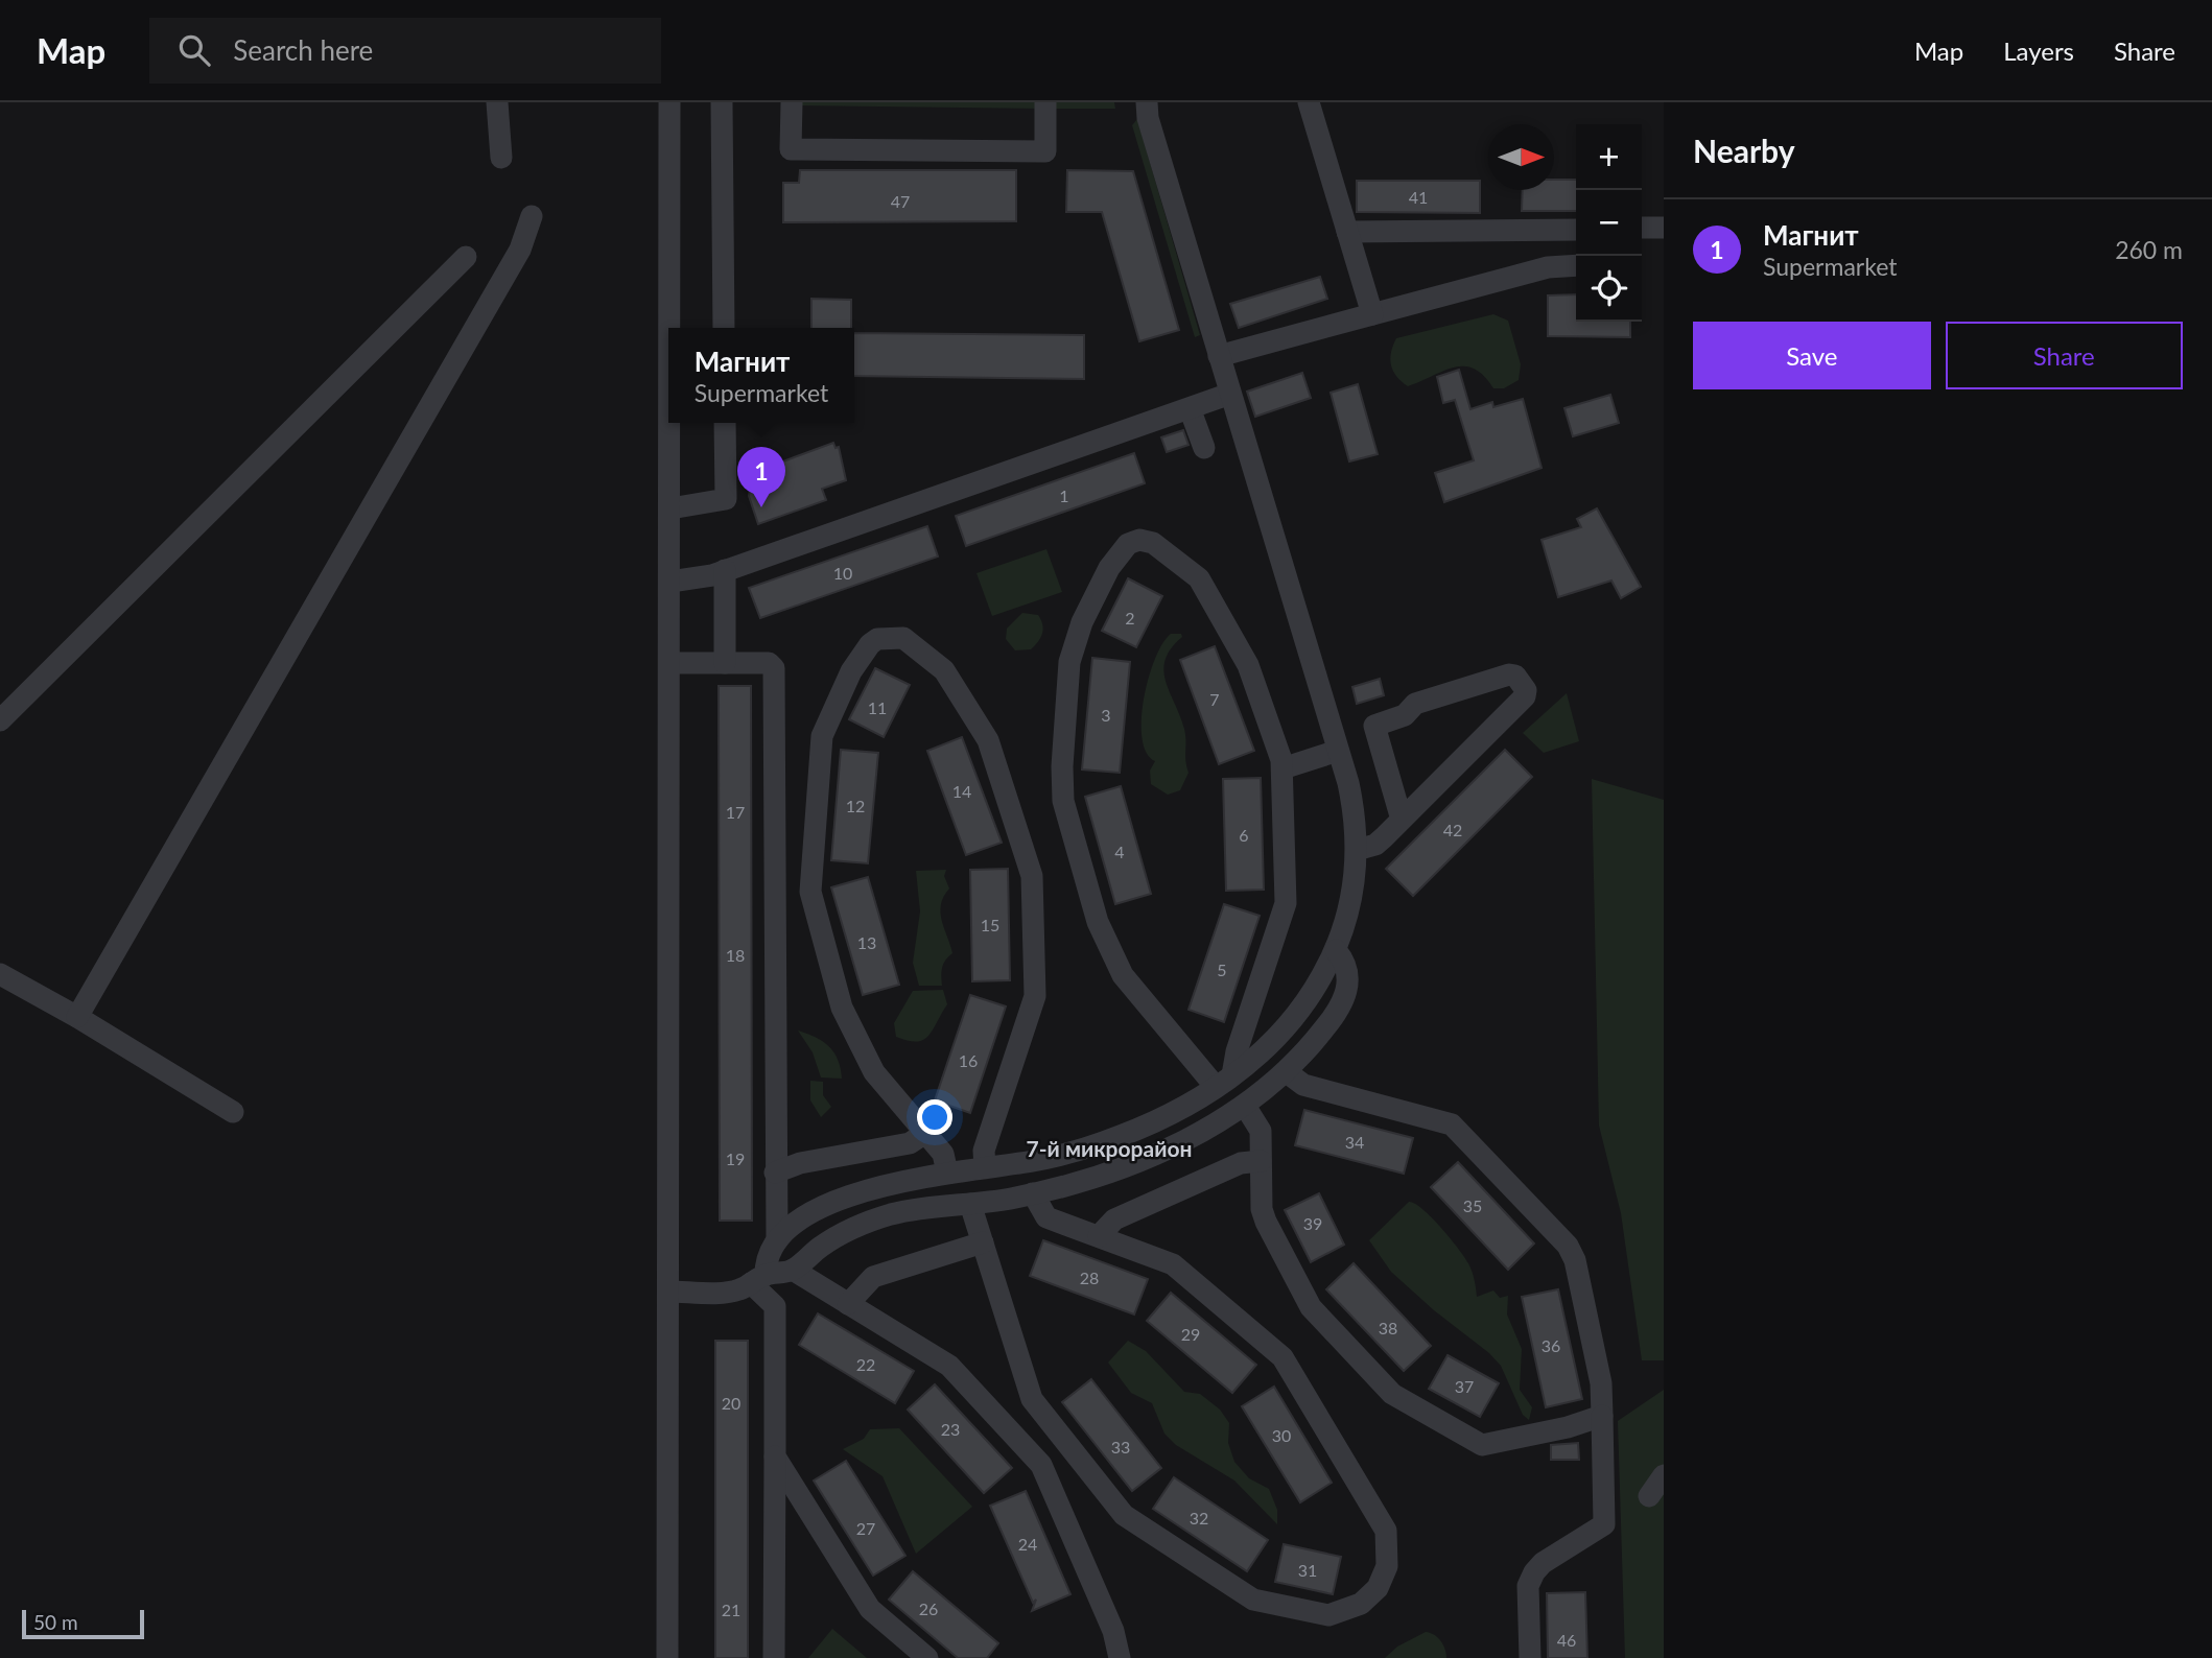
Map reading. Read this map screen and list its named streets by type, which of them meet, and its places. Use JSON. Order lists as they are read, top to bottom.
{
  "districts": ["7-й микрорайон"],
  "house_numbers": [
    "41",
    "47",
    "1",
    "10",
    "2",
    "7",
    "11",
    "3",
    "14",
    "12",
    "17",
    "42",
    "6",
    "4",
    "15",
    "13",
    "18",
    "5",
    "16",
    "34",
    "19",
    "35",
    "39",
    "28",
    "38",
    "29",
    "36",
    "22",
    "37",
    "20",
    "23",
    "30",
    "33",
    "32",
    "27",
    "24",
    "31",
    "26",
    "21",
    "46"
  ],
  "scale_bar": "50 m",
  "north": "right",
  "page": {
    "header": "Map",
    "search": "Search here",
    "nav": ["Map", "Layers", "Share"],
    "heading": "Nearby",
    "map_buttons": ["+", "−"],
    "list": [
      {
        "mark": "1",
        "name": "Магнит",
        "note": "Supermarket",
        "value": "260 m"
      }
    ],
    "buttons": ["Save", "Share"],
    "popup": ["Магнит", "Supermarket"],
    "pins": "1",
    "scale": "50 m"
  }
}
